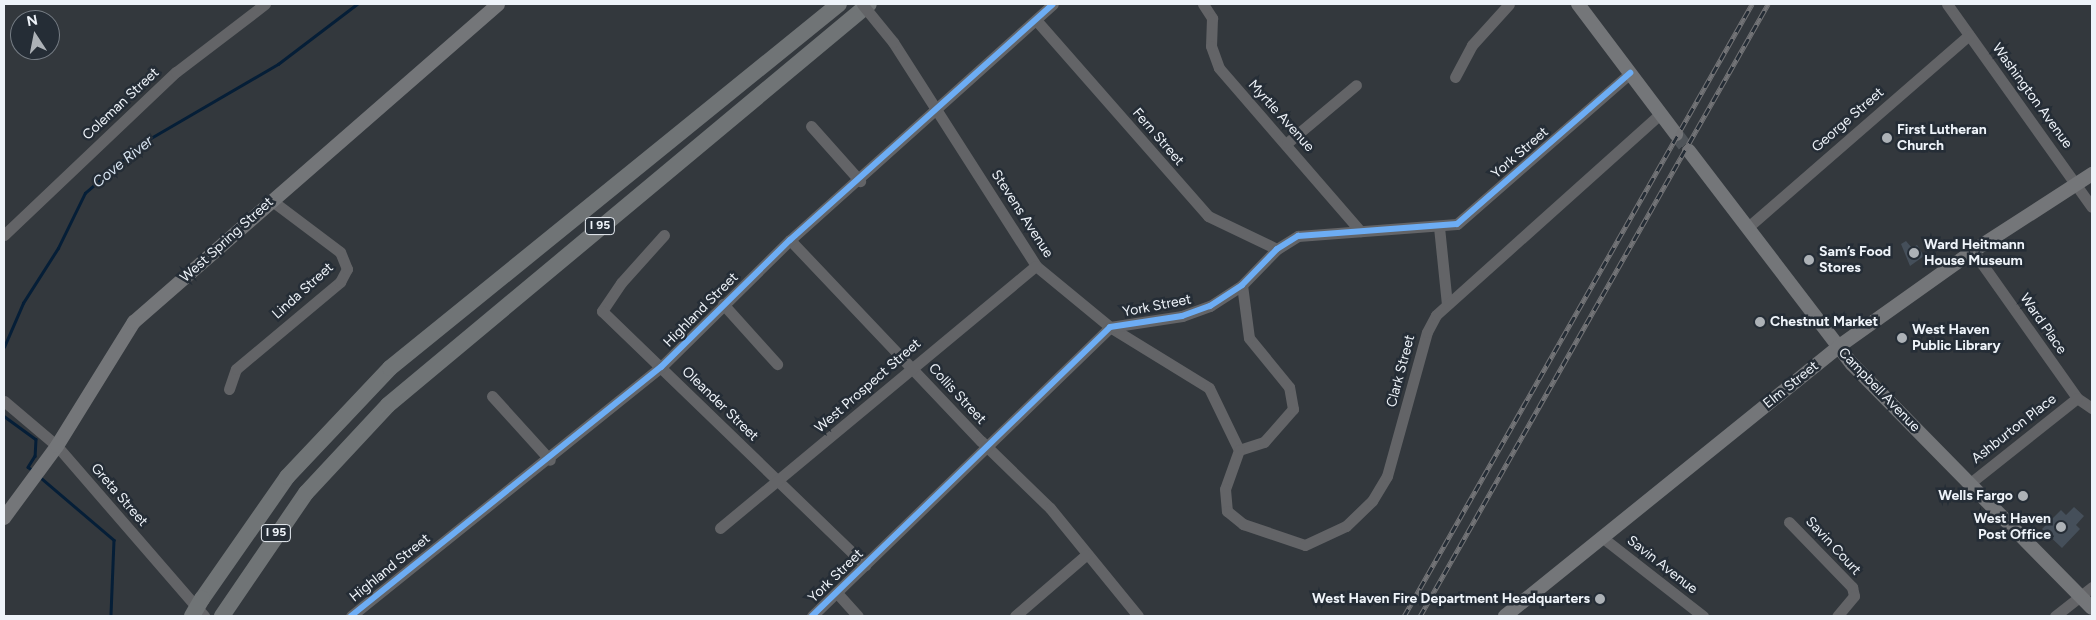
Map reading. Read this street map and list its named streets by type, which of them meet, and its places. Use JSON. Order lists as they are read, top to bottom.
{
  "streets": {
    "highway": ["I 95"],
    "main road": ["West Spring Street", "Elm Street", "Campbell Avenue"],
    "street": [
      "Washington Avenue",
      "Coleman Street",
      "Myrtle Avenue",
      "George Street",
      "Fern Street",
      "York Street",
      "Stevens Avenue",
      "Linda Street",
      "Highland Street",
      "Ward Place",
      "Clark Street",
      "West Prospect Street",
      "Collis Street",
      "Oleander Street",
      "Ashburton Place",
      "Greta Street",
      "Savin Court",
      "Savin Avenue"
    ]
  },
  "crossings": [
    ["Washington Avenue", "George Street"],
    ["Washington Avenue", "Elm Street"],
    ["Myrtle Avenue", "York Street"],
    ["George Street", "Campbell Avenue"],
    ["Fern Street", "York Street"],
    ["Fern Street", "Highland Street"],
    ["York Street", "Stevens Avenue"],
    ["York Street", "Collis Street"],
    ["York Street", "Oleander Street"],
    ["Stevens Avenue", "Highland Street"],
    ["Stevens Avenue", "Clark Street"],
    ["Stevens Avenue", "West Prospect Street"],
    ["West Spring Street", "Linda Street"],
    ["West Spring Street", "Greta Street"],
    ["Highland Street", "Collis Street"],
    ["Highland Street", "Oleander Street"],
    ["Ward Place", "Elm Street"],
    ["Ward Place", "Ashburton Place"],
    ["Elm Street", "Campbell Avenue"],
    ["Elm Street", "Savin Avenue"],
    ["West Prospect Street", "Collis Street"],
    ["West Prospect Street", "Oleander Street"],
    ["Campbell Avenue", "Ashburton Place"]
  ],
  "water": ["Cove River"],
  "places": [
    "First Lutheran Church",
    "Ward Heitmann House Museum",
    "Sam’s Food Stores",
    "Chestnut Market",
    "West Haven Public Library",
    "Wells Fargo",
    "West Haven Post Office",
    "West Haven Fire Department Headquarters"
  ],
  "north": "top"
}
